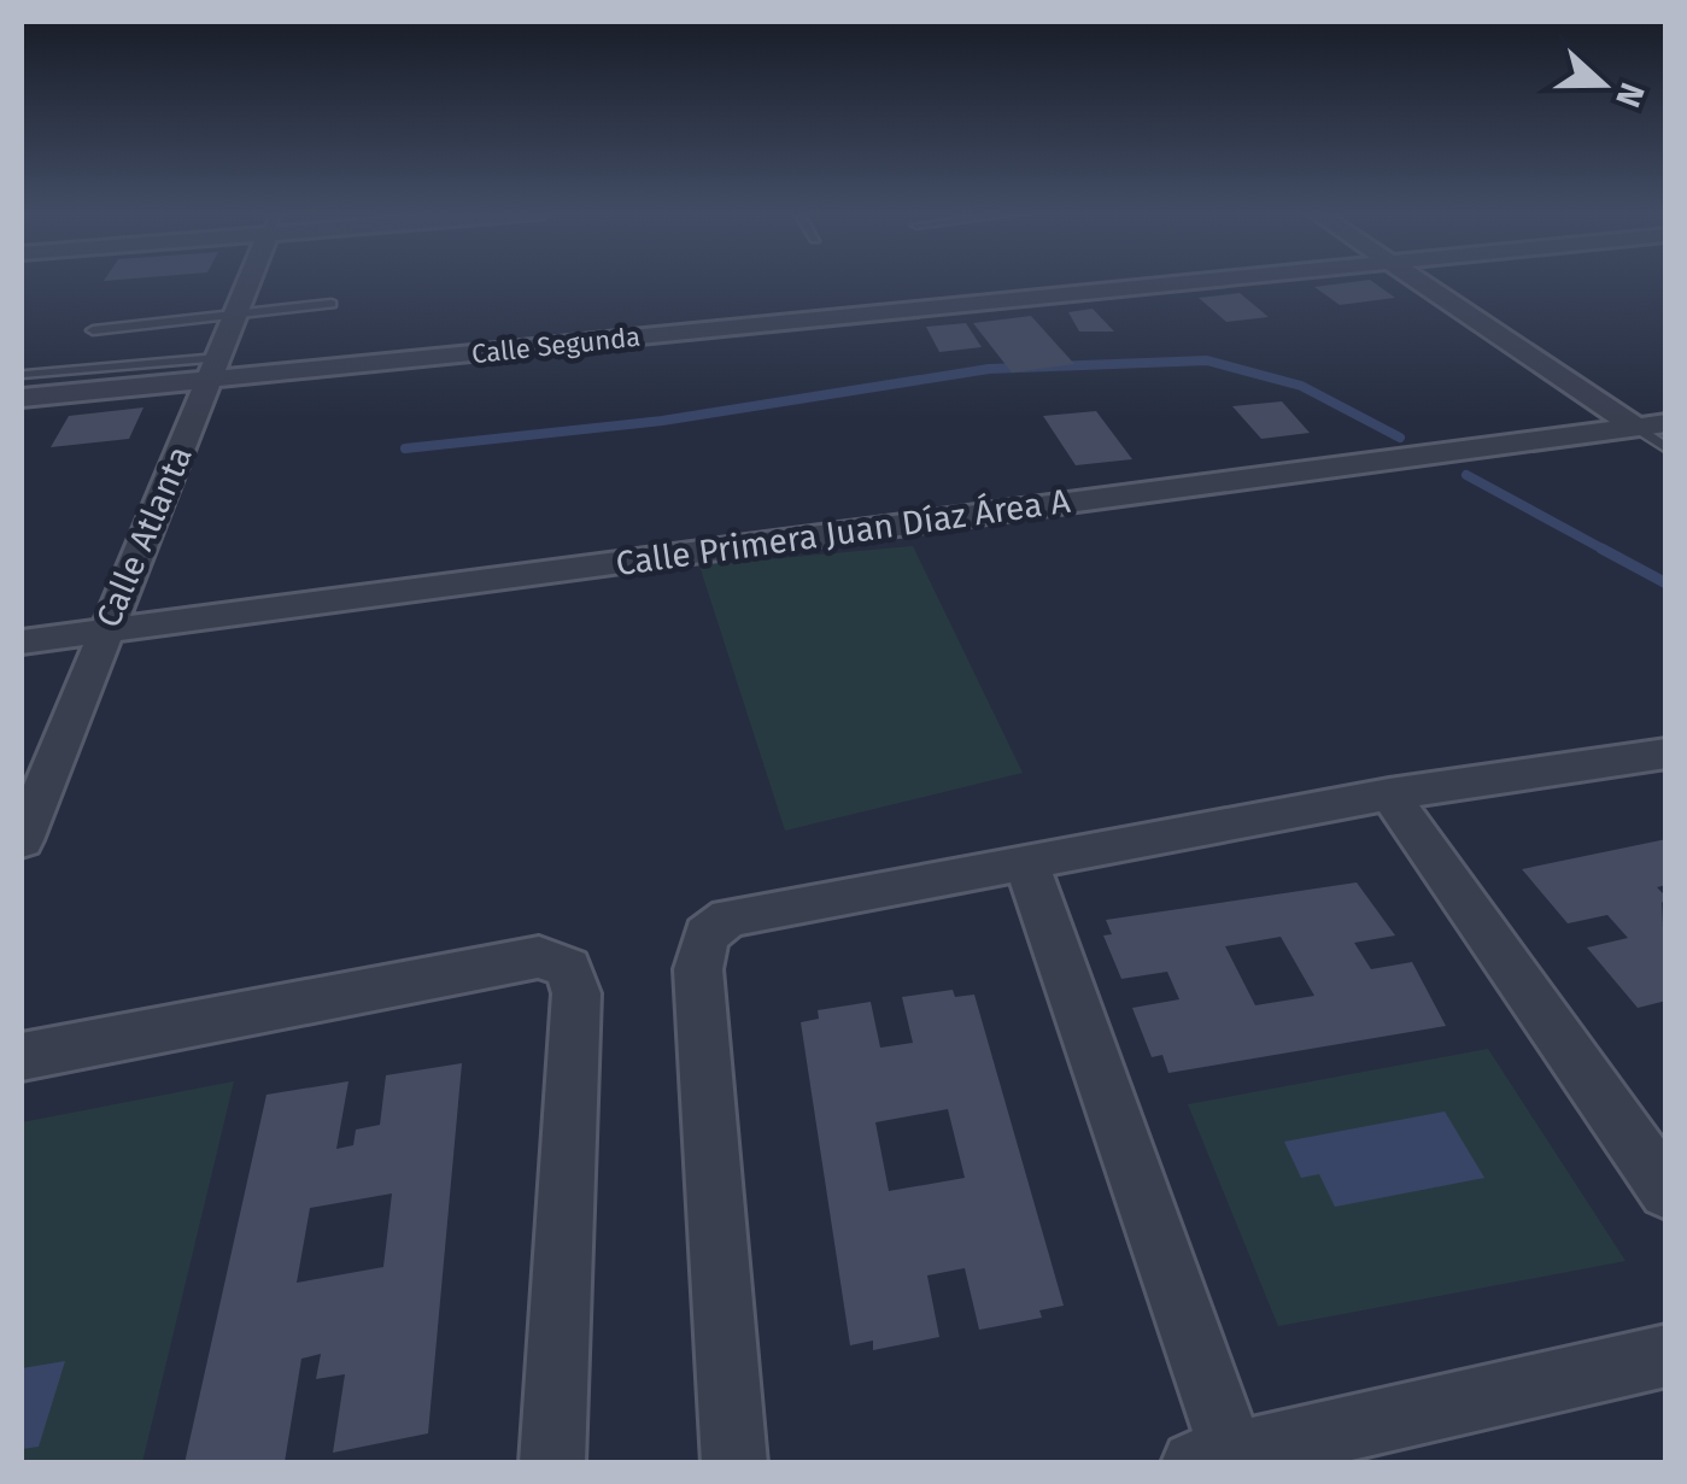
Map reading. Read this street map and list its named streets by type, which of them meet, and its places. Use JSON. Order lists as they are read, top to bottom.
{
  "streets": {
    "street": ["Calle Segunda", "Calle Primera Juan Díaz Área A", "Calle Atlanta"]
  },
  "crossings": [
    ["Calle Segunda", "Calle Atlanta"],
    ["Calle Primera Juan Díaz Área A", "Calle Atlanta"]
  ],
  "north": "right"
}
